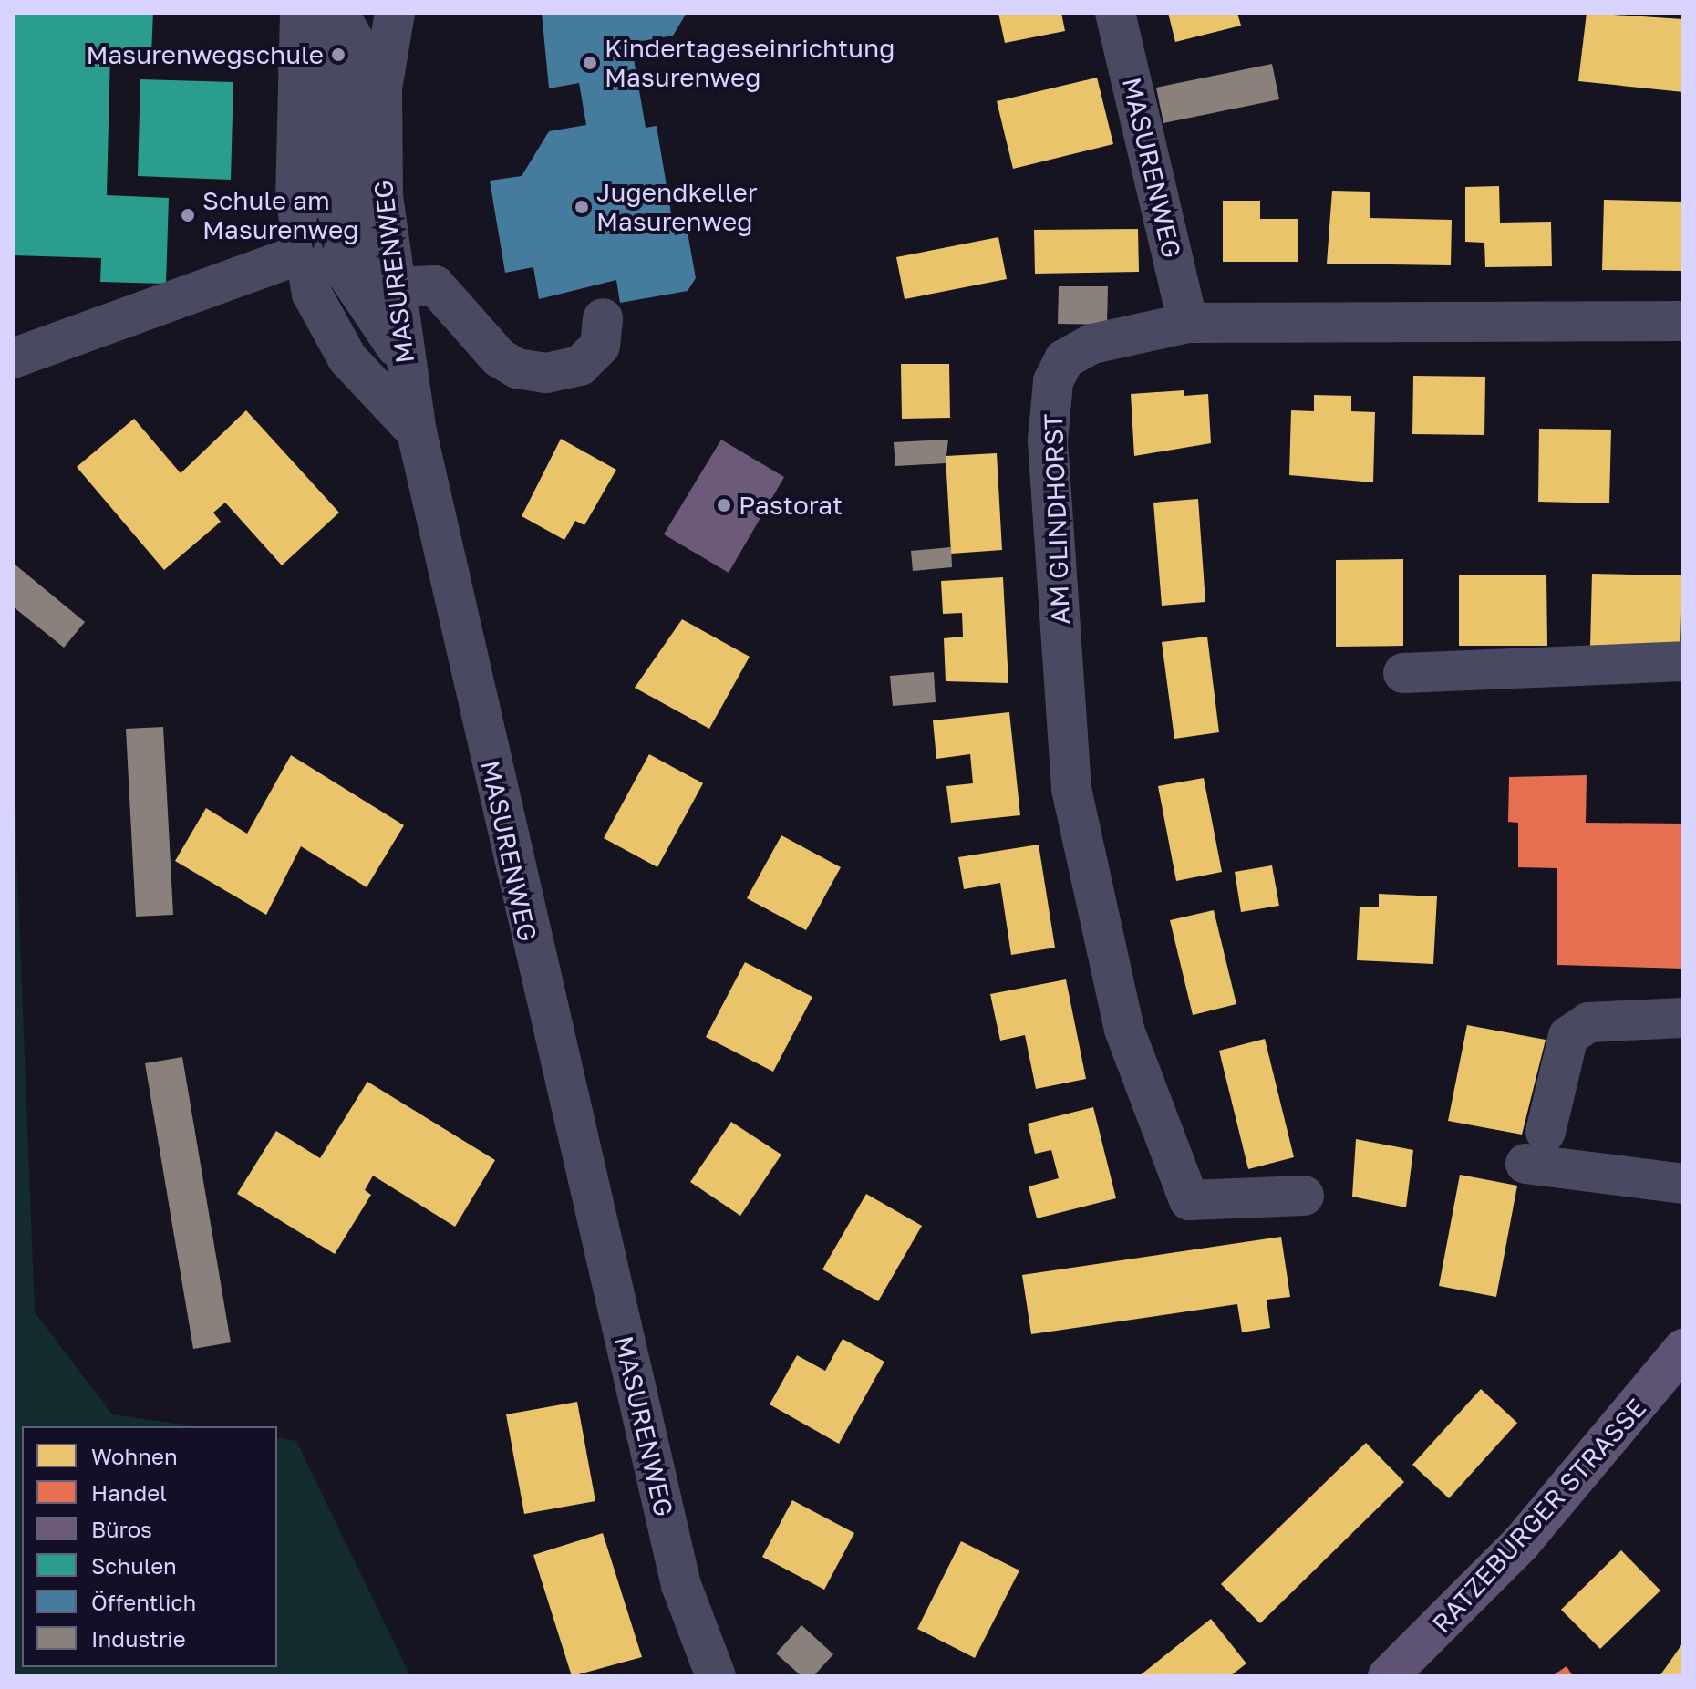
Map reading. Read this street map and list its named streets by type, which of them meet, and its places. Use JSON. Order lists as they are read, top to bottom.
{
  "streets": {
    "main road": ["RATZEBURGER STRASSE"],
    "street": ["MASURENWEG", "AM GLINDHORST"]
  },
  "crossings": [
    ["MASURENWEG", "AM GLINDHORST"]
  ],
  "places": [
    "Masurenwegschule",
    "Kindertageseinrichtung Masurenweg",
    "Jugendkeller Masurenweg",
    "Schule am Masurenweg",
    "Pastorat"
  ],
  "legend": [
    "Wohnen",
    "Handel",
    "Büros",
    "Schulen",
    "Öffentlich",
    "Industrie"
  ]
}
